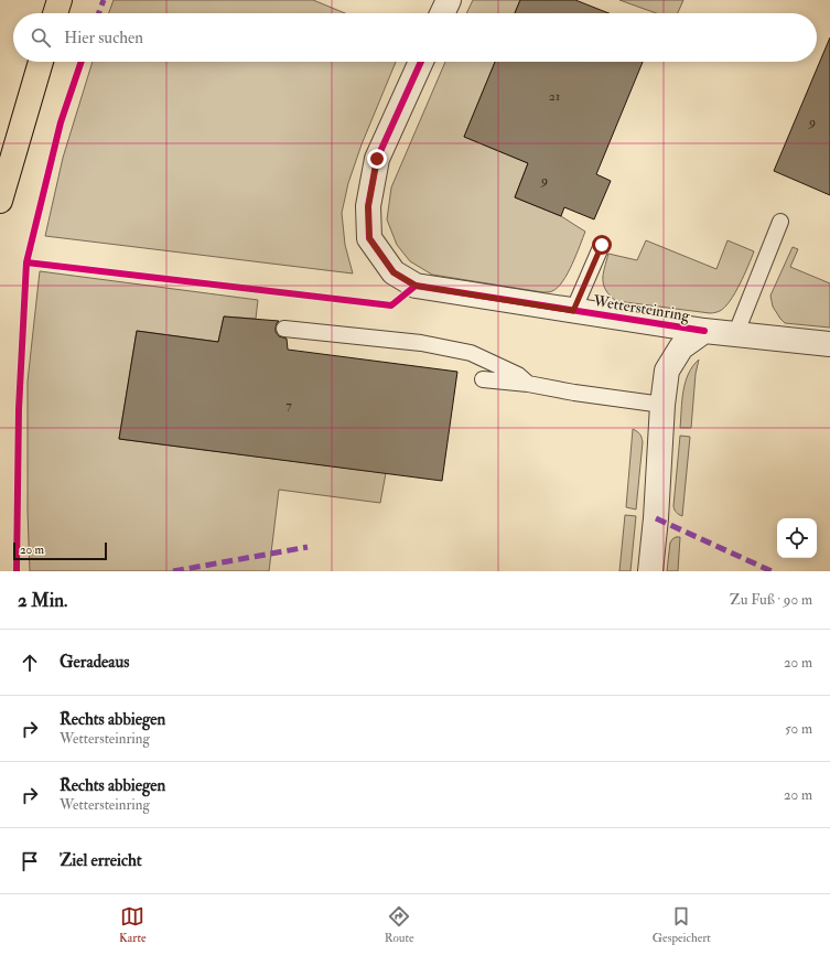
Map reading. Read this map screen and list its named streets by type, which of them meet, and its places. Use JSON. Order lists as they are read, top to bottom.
{
  "streets": {
    "street": ["Wettersteinring"]
  },
  "house_numbers": [
    "21",
    "9",
    "9",
    "7"
  ],
  "scale_bar": "20 m",
  "page": {
    "search": "Hier suchen",
    "scale": "20 m",
    "heading": ["2 Min.", "Zu Fuß · 90 m"],
    "list": [
      ["Geradeaus", "20 m"],
      ["Rechts abbiegen", "Wettersteinring", "50 m"],
      ["Rechts abbiegen", "Wettersteinring", "20 m"],
      "Ziel erreicht"
    ],
    "nav": ["Karte", "Route", "Gespeichert"]
  }
}
